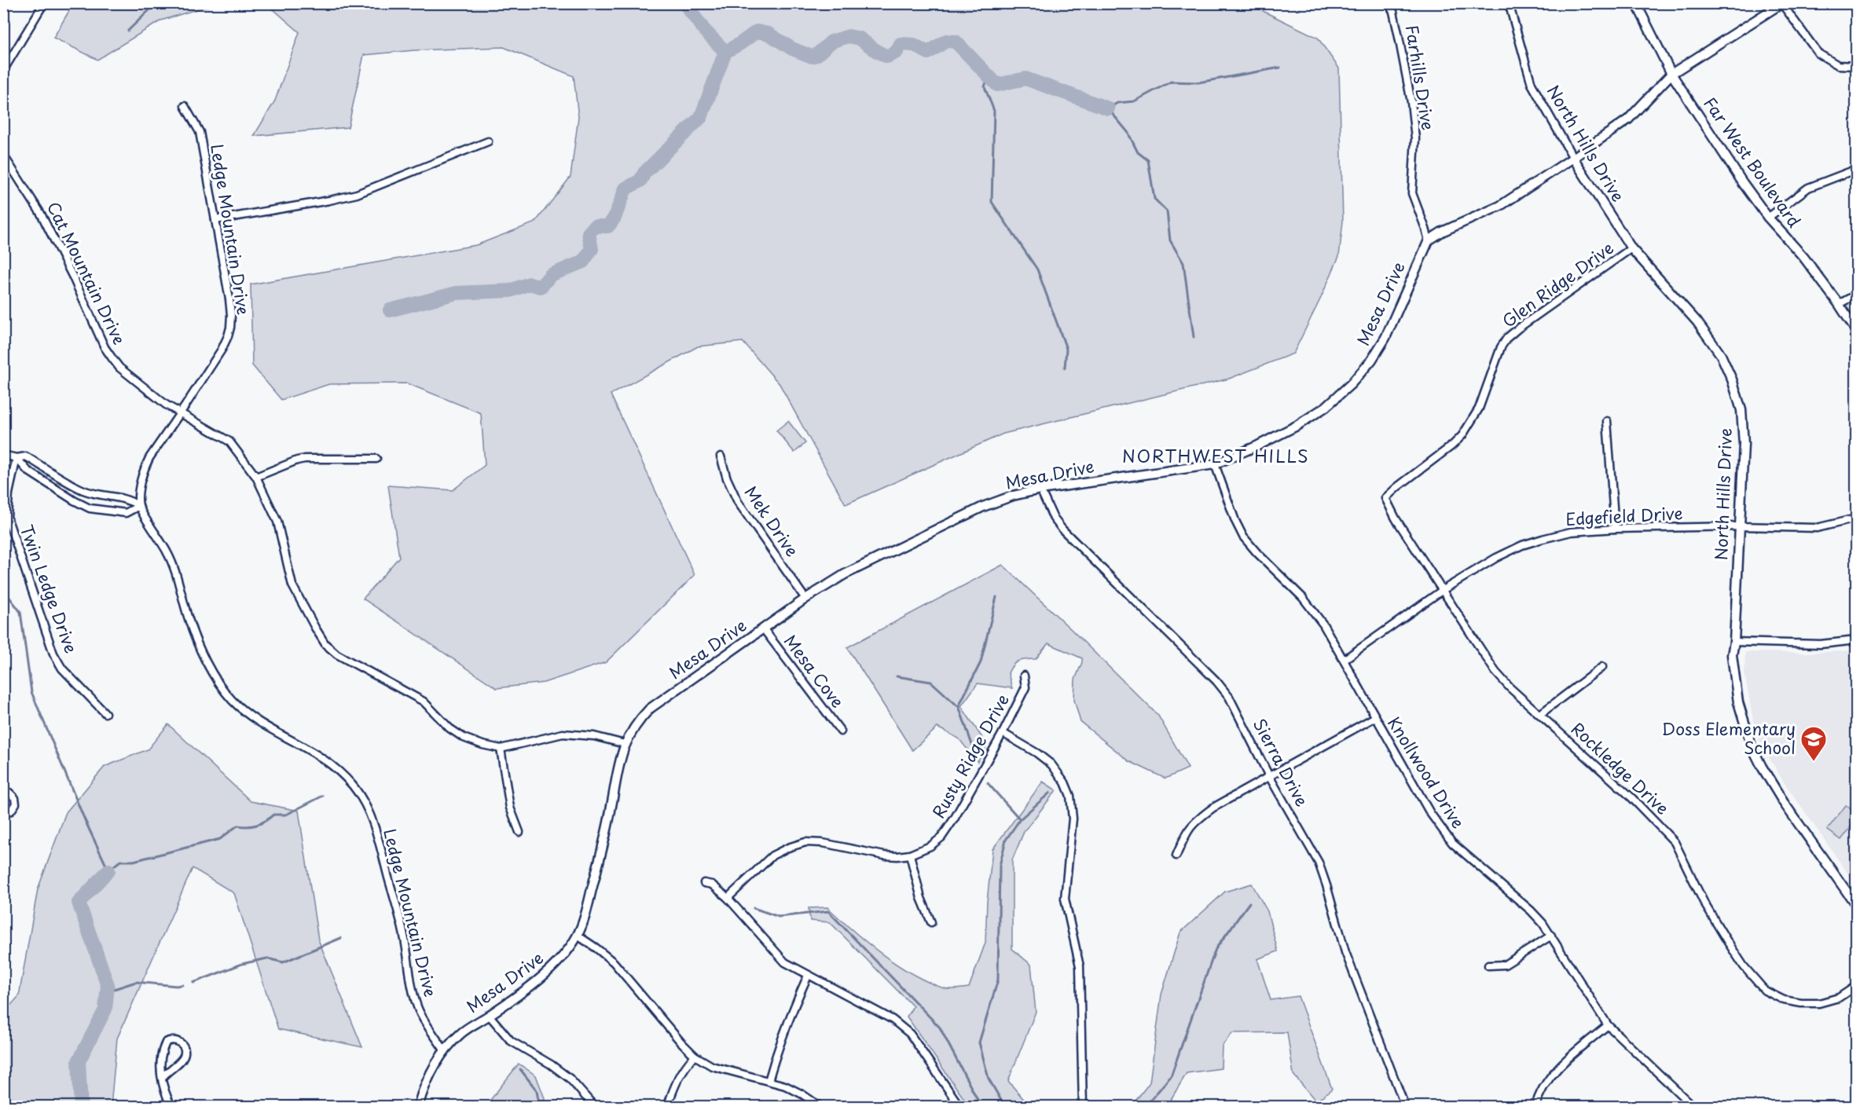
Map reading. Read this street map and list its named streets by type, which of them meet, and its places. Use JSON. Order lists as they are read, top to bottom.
{
  "streets": {
    "street": [
      "Farhills Drive",
      "North Hills Drive",
      "Far West Boulevard",
      "Ledge Mountain Drive",
      "Cat Mountain Drive",
      "Glen Ridge Drive",
      "Mesa Drive",
      "Edgefield Drive",
      "Mek Drive",
      "Twin Ledge Drive",
      "Mesa Cove",
      "Rusty Ridge Drive",
      "Sierra Drive",
      "Rockledge Drive",
      "Knollwood Drive"
    ]
  },
  "crossings": [
    ["Farhills Drive", "Mesa Drive"],
    ["North Hills Drive", "Glen Ridge Drive"],
    ["North Hills Drive", "Edgefield Drive"],
    ["Ledge Mountain Drive", "Cat Mountain Drive"],
    ["Ledge Mountain Drive", "Mesa Drive"],
    ["Cat Mountain Drive", "Mesa Drive"],
    ["Glen Ridge Drive", "Rockledge Drive"],
    ["Mesa Drive", "Mek Drive"],
    ["Mesa Drive", "Mesa Cove"],
    ["Mesa Drive", "Sierra Drive"],
    ["Mesa Drive", "Knollwood Drive"],
    ["Edgefield Drive", "Rockledge Drive"],
    ["Edgefield Drive", "Knollwood Drive"]
  ],
  "districts": ["NORTHWEST HILLS"],
  "places": {
    "school or university": ["Doss Elementary School"]
  }
}
